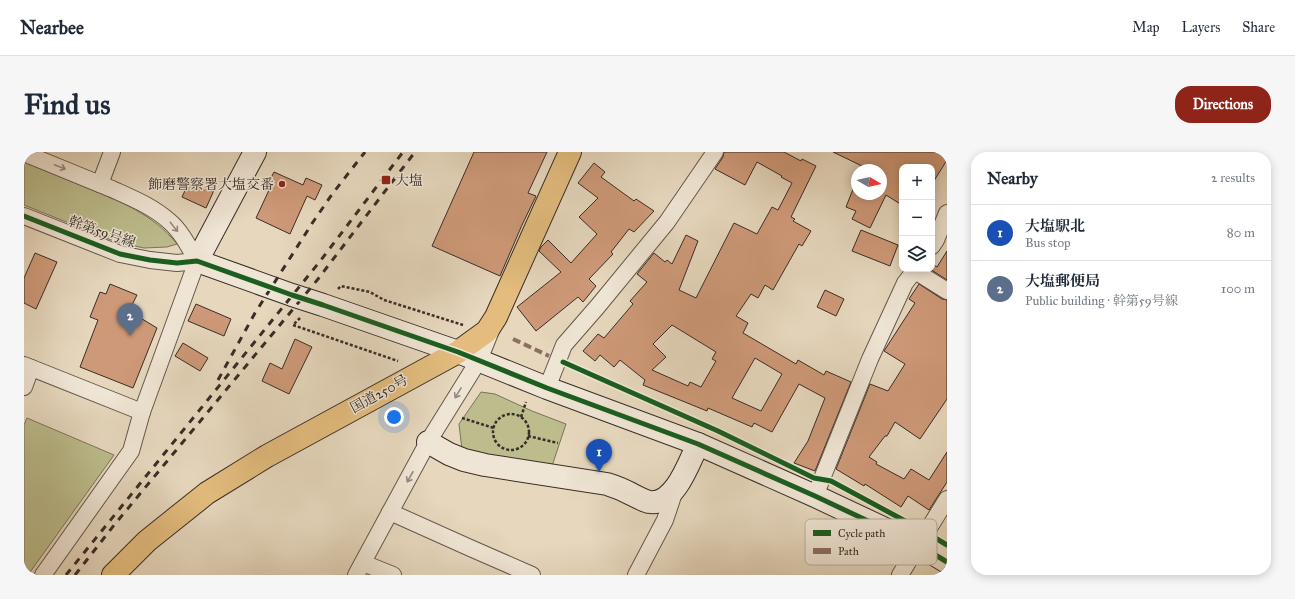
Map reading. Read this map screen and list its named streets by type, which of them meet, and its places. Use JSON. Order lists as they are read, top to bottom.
{
  "streets": {
    "highway": ["国道250号"],
    "street": ["幹第59号線"]
  },
  "places": {
    "transit": ["大塩"],
    "other": ["飾磨警察署大塩交番"]
  },
  "legend": ["Cycle path", "Path"],
  "north": "right",
  "page": {
    "header": "Nearbee",
    "nav": ["Map", "Layers", "Share"],
    "buttons": "Directions",
    "title": "Find us",
    "heading": ["Nearby", "2 results"],
    "map_buttons": ["+", "−"],
    "list": [
      {
        "mark": "1",
        "name": "大塩駅北",
        "note": "Bus stop",
        "value": "80 m"
      },
      {
        "mark": "2",
        "name": "大塩郵便局",
        "note": "Public building · 幹第59号線",
        "value": "100 m"
      }
    ],
    "pins": ["2", "1"]
  }
}
